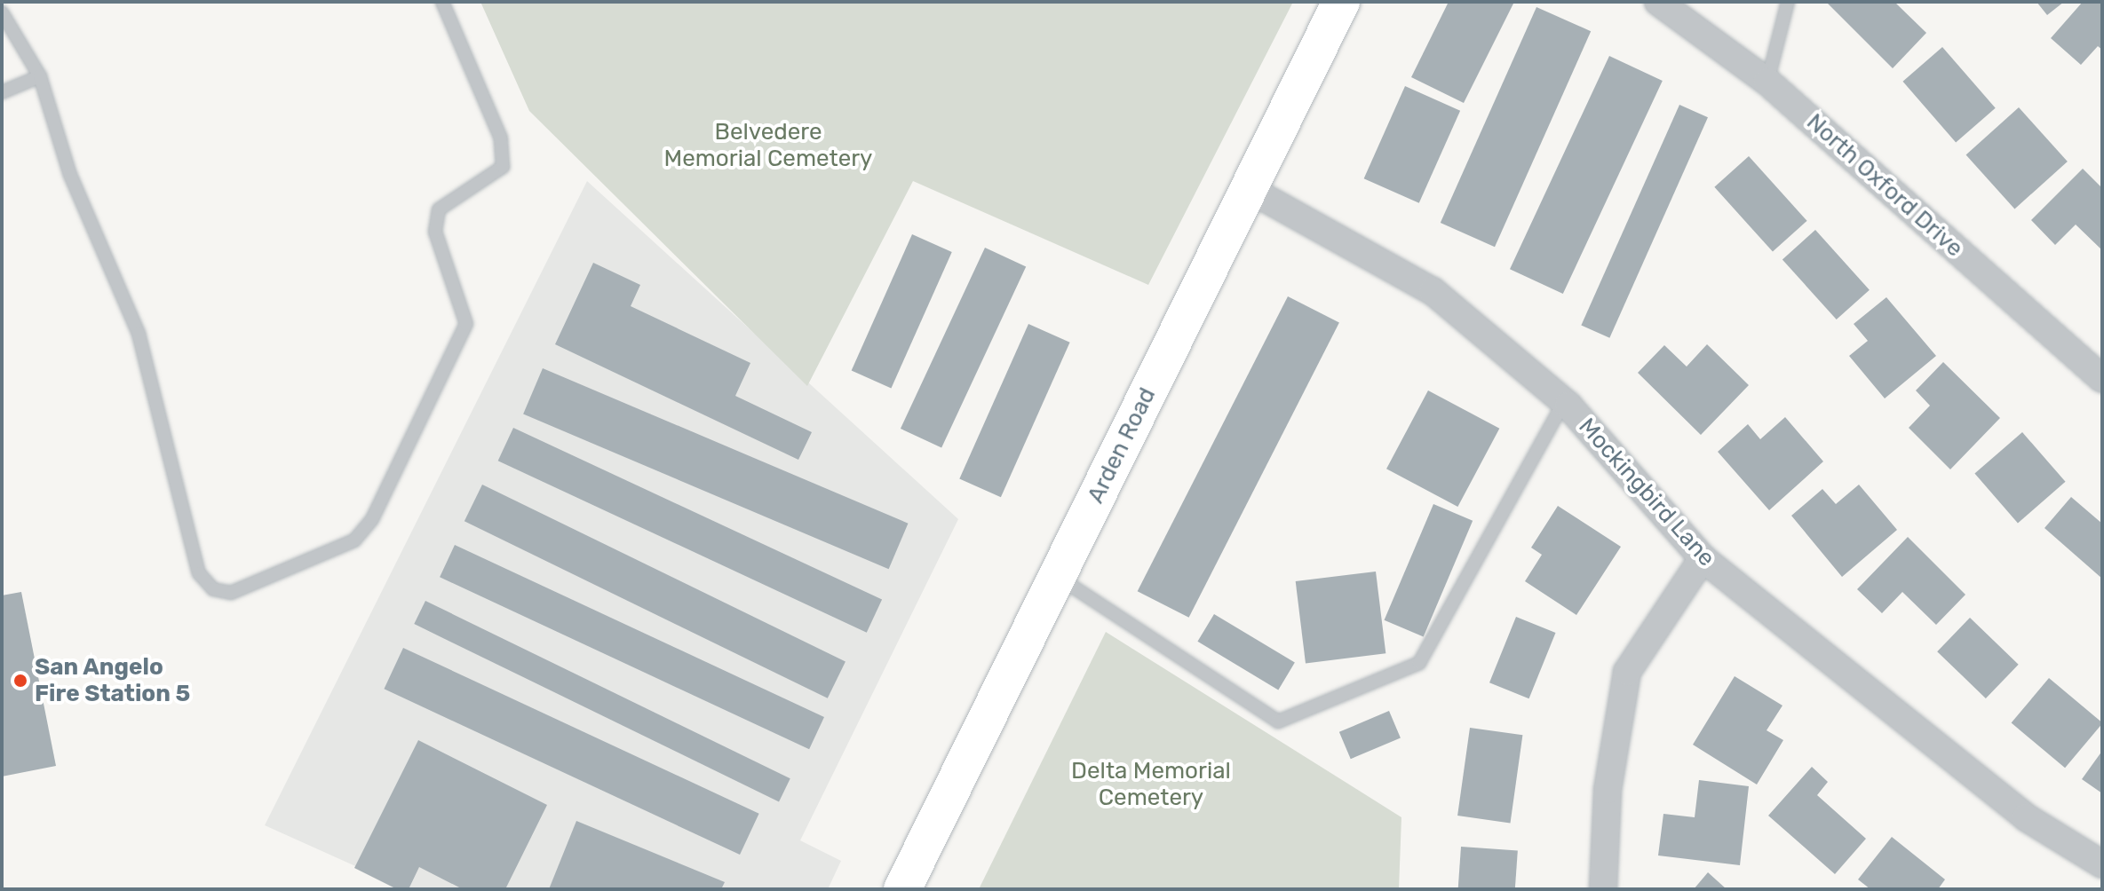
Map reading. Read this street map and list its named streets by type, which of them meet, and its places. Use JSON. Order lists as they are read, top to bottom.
{
  "streets": {
    "main road": ["Arden Road"],
    "street": ["North Oxford Drive", "Mockingbird Lane"]
  },
  "crossings": [
    ["Arden Road", "Mockingbird Lane"]
  ],
  "parks": ["Belvedere Memorial Cemetery", "Delta Memorial Cemetery"],
  "places": ["San Angelo Fire Station 5"]
}
